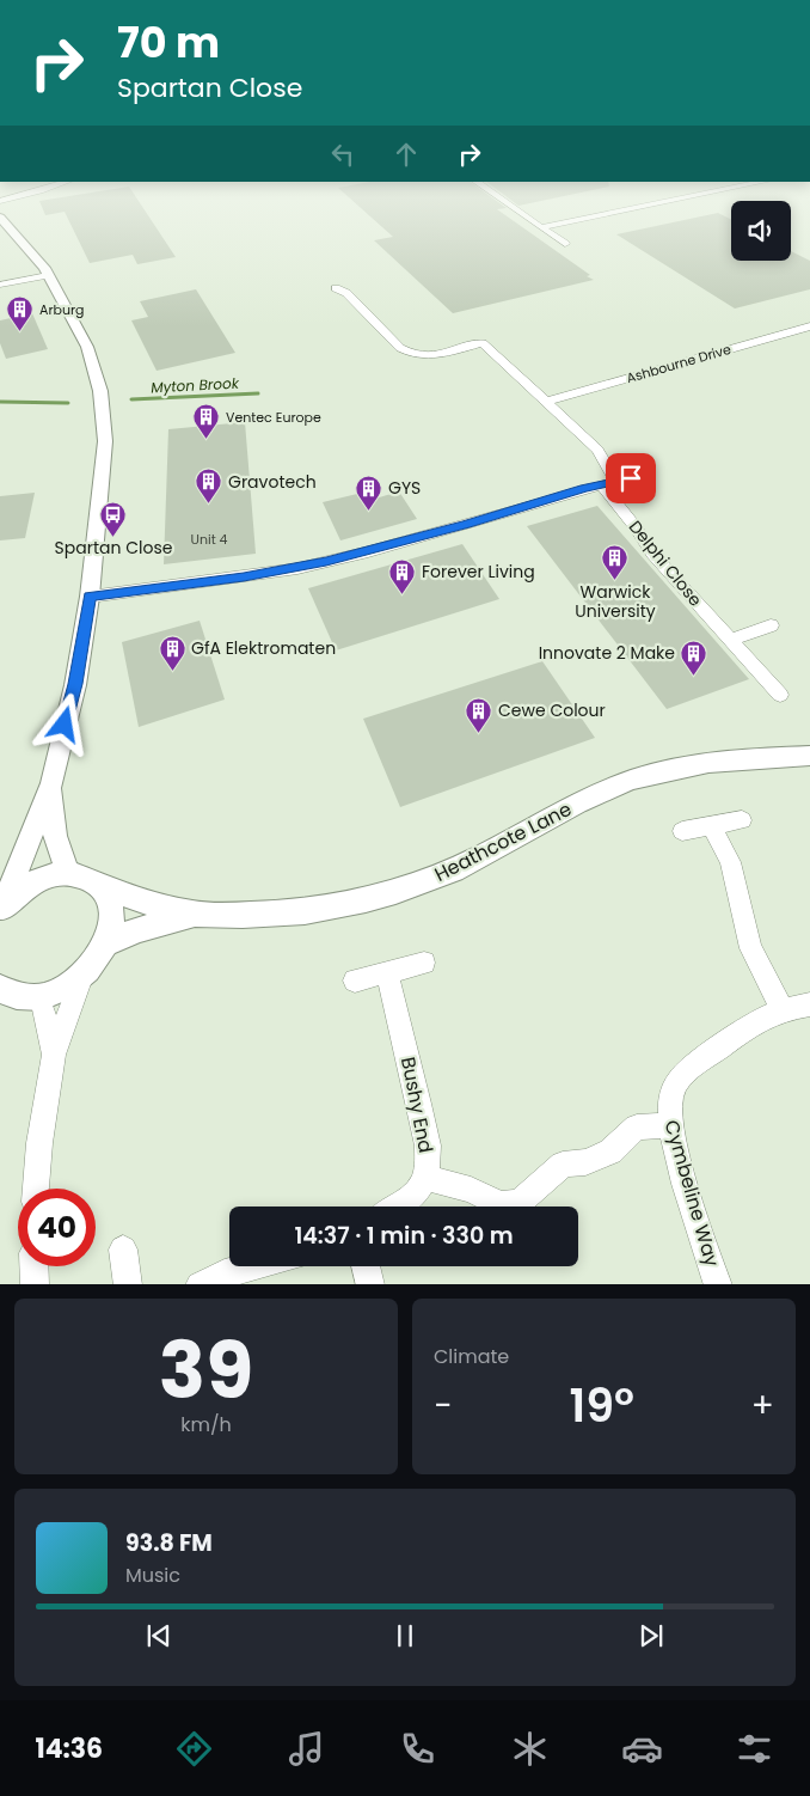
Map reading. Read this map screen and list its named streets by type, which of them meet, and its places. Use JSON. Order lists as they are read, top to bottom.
{
  "streets": {
    "street": [
      "Ashbourne Drive",
      "Delphi Close",
      "Heathcote Lane",
      "Bushy End",
      "Cymbeline Way"
    ]
  },
  "crossings": [
    ["Ashbourne Drive", "Delphi Close"]
  ],
  "water": ["Myton Brook"],
  "places": {
    "building": [
      "Arburg",
      "Ventec Europe",
      "Gravotech",
      "GYS",
      "Warwick University",
      "Forever Living",
      "GfA Elektromaten",
      "Innovate 2 Make",
      "Cewe Colour"
    ],
    "bus stop": ["Spartan Close"]
  },
  "house_numbers": ["Unit 4"],
  "page": {
    "turn": ["70 m", "Spartan Close"],
    "limit": "40",
    "trip": "14:37 · 1 min · 330 m",
    "tile": [
      ["39", "km/h"],
      "Climate"
    ],
    "heat": ["−", "19°", "+"],
    "song": ["93.8 FM", "Music"],
    "tabs": "14:36"
  }
}
